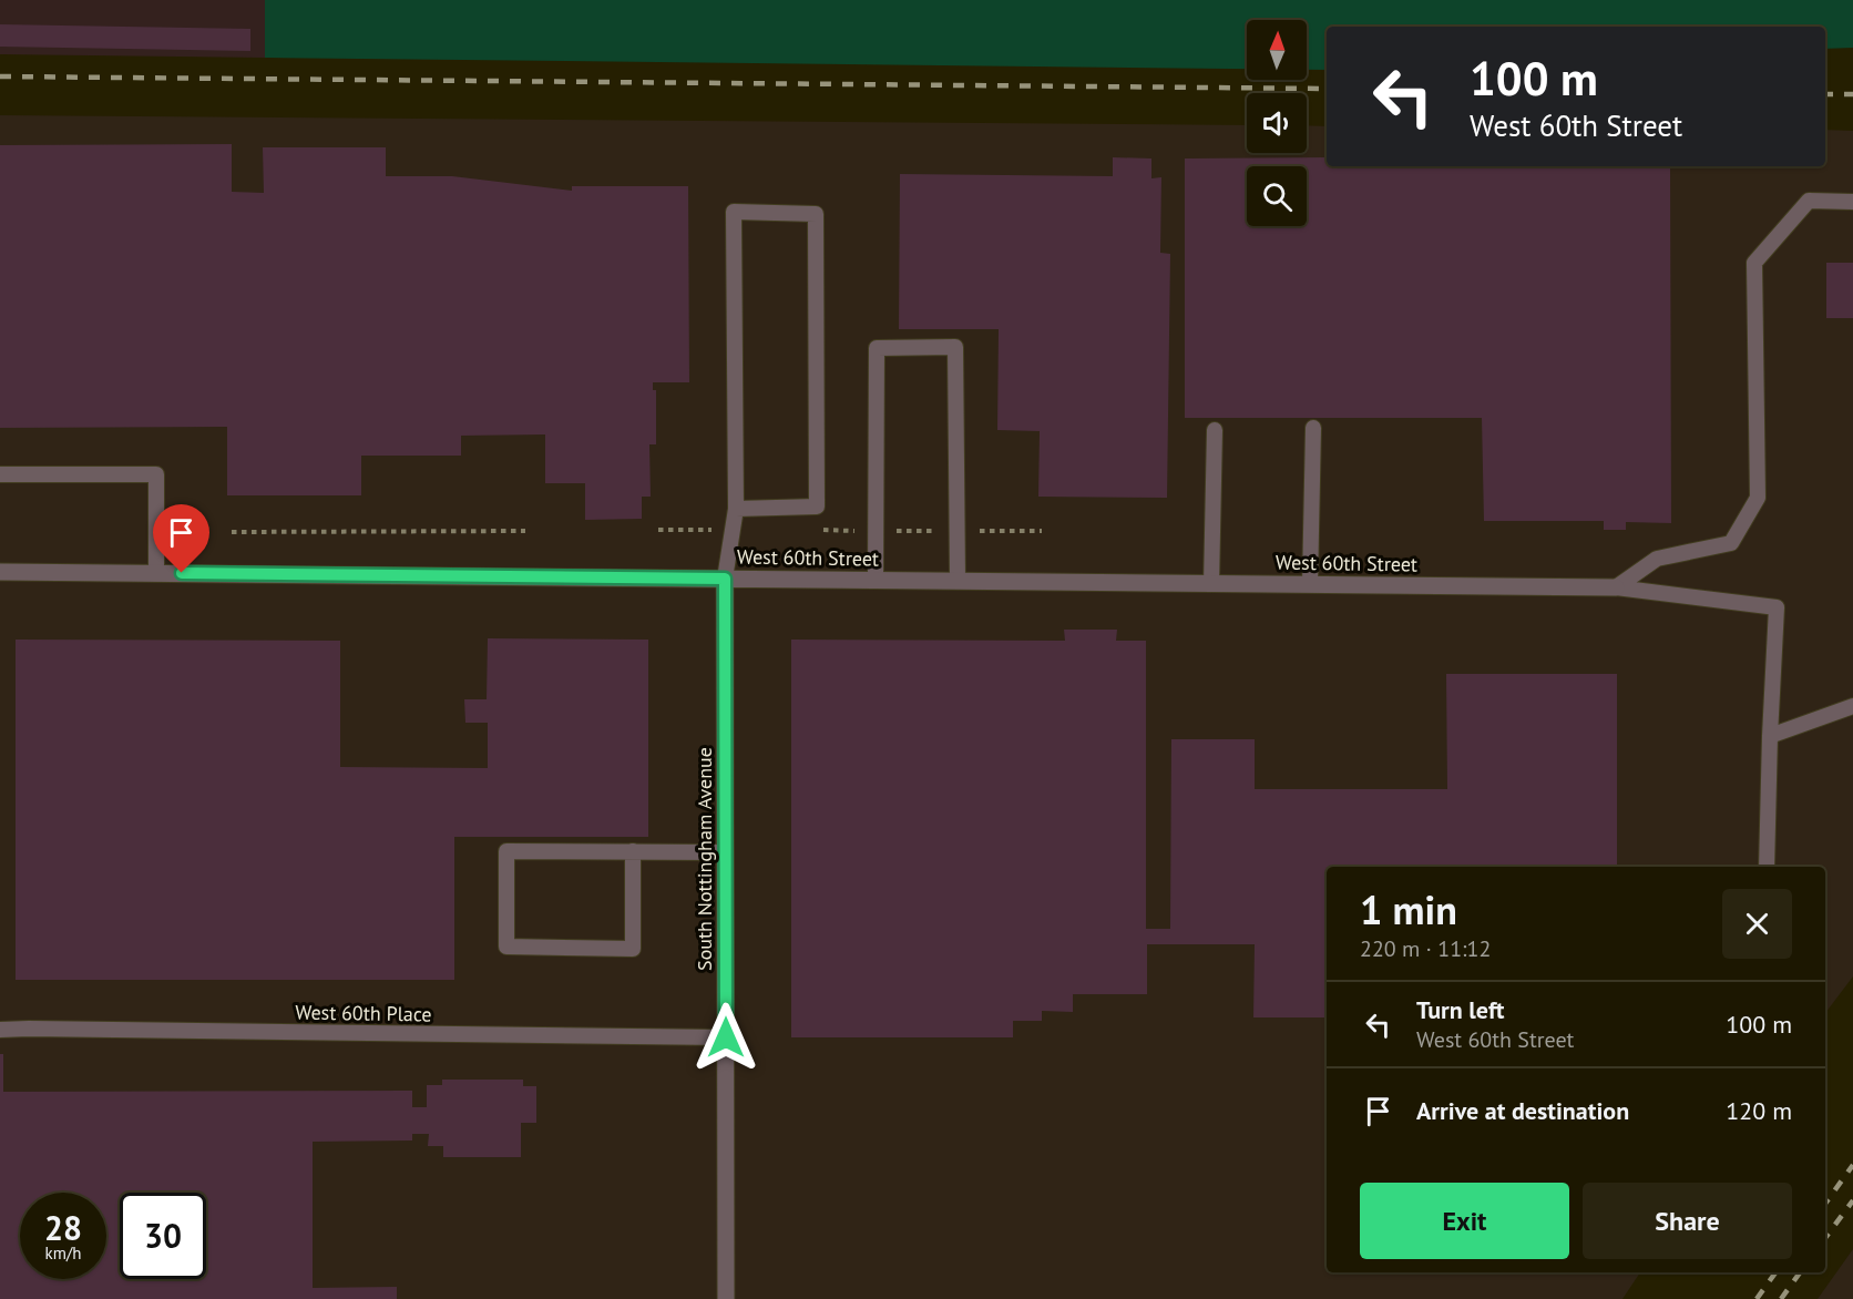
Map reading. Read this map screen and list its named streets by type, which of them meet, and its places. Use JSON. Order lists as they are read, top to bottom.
{
  "streets": {
    "street": ["West 60th Street", "South Nottingham Avenue"],
    "lane": ["West 60th Place"]
  },
  "crossings": [
    ["West 60th Street", "South Nottingham Avenue"],
    ["South Nottingham Avenue", "West 60th Place"]
  ],
  "north": "top",
  "page": {
    "turn": ["100 m", "West 60th Street"],
    "heading": ["1 min", "220 m · 11:12"],
    "list": [
      {
        "name": "Turn left",
        "note": "West 60th Street",
        "value": "100 m"
      },
      {
        "name": "Arrive at destination",
        "value": "120 m"
      }
    ],
    "buttons": ["Exit", "Share"],
    "speed": "28 km/h",
    "limit": "30"
  }
}
